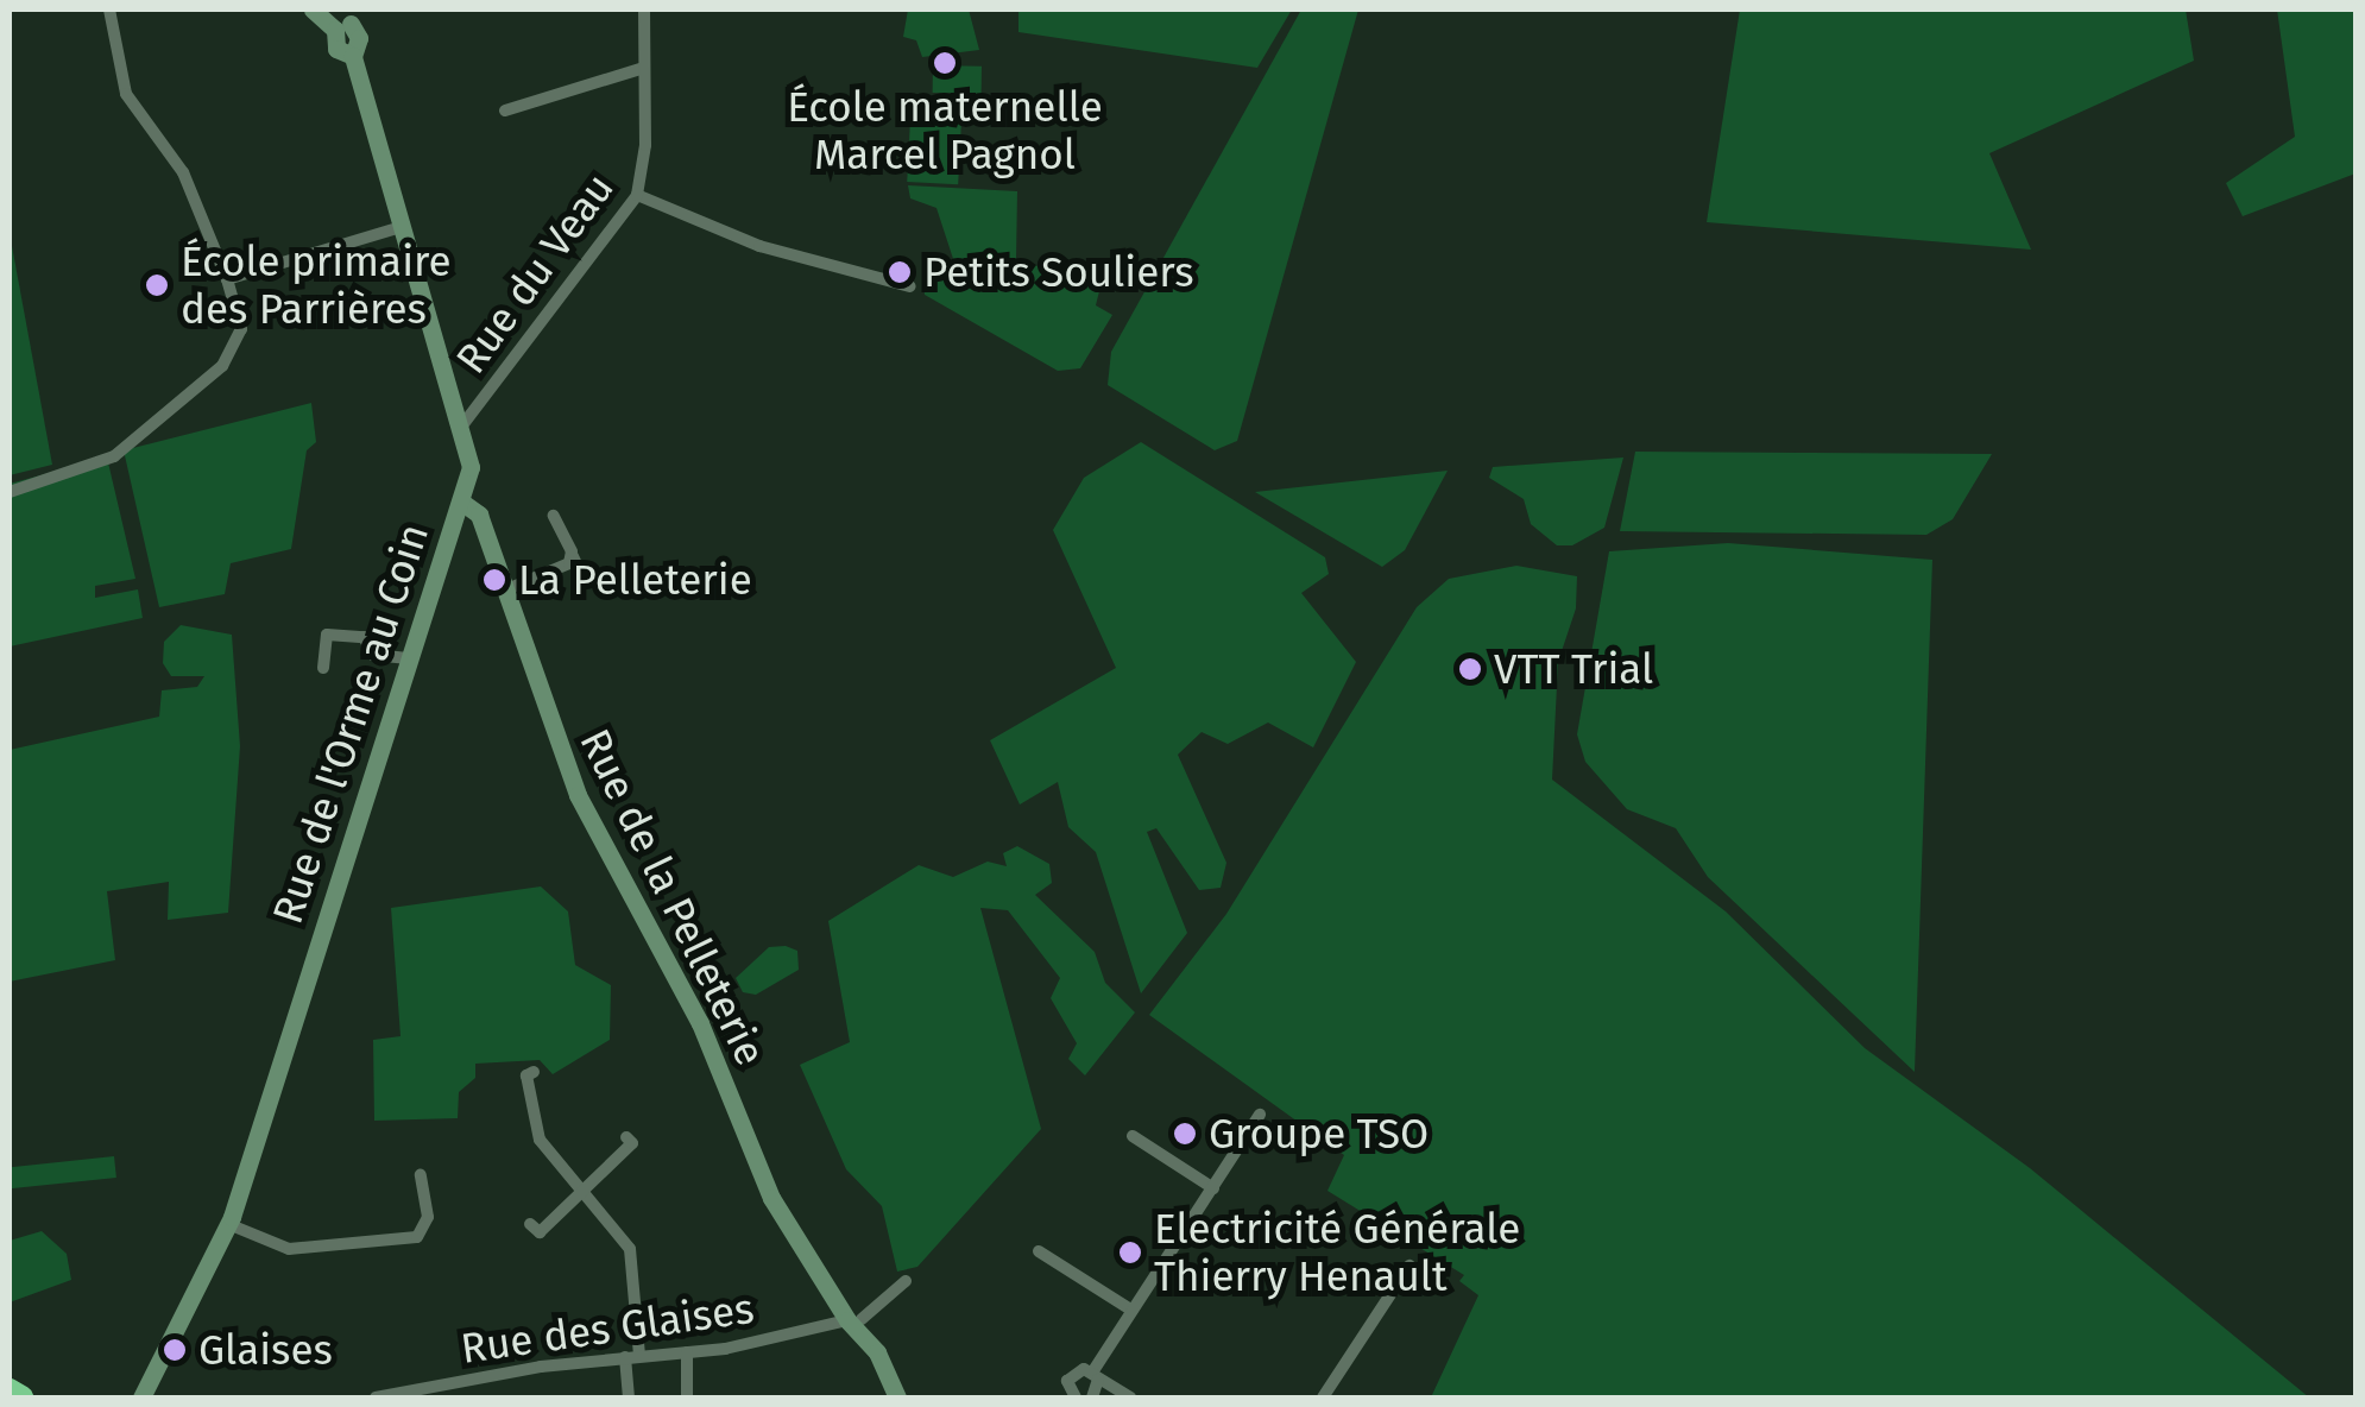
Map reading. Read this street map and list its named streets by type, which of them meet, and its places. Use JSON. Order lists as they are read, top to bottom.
{
  "streets": {
    "main road": ["Rue de l'Orme au Coin", "Rue de la Pelleterie"],
    "street": ["Rue du Veau", "Rue des Glaises"]
  },
  "crossings": [
    ["Rue du Veau", "Rue de l'Orme au Coin"],
    ["Rue de l'Orme au Coin", "Rue de la Pelleterie"],
    ["Rue de la Pelleterie", "Rue des Glaises"]
  ],
  "places": [
    "École maternelle Marcel Pagnol",
    "Petits Souliers",
    "École primaire des Parrières",
    "La Pelleterie",
    "VTT Trial",
    "Groupe TSO",
    "Electricité Générale Thierry Henault",
    "Glaises"
  ]
}
